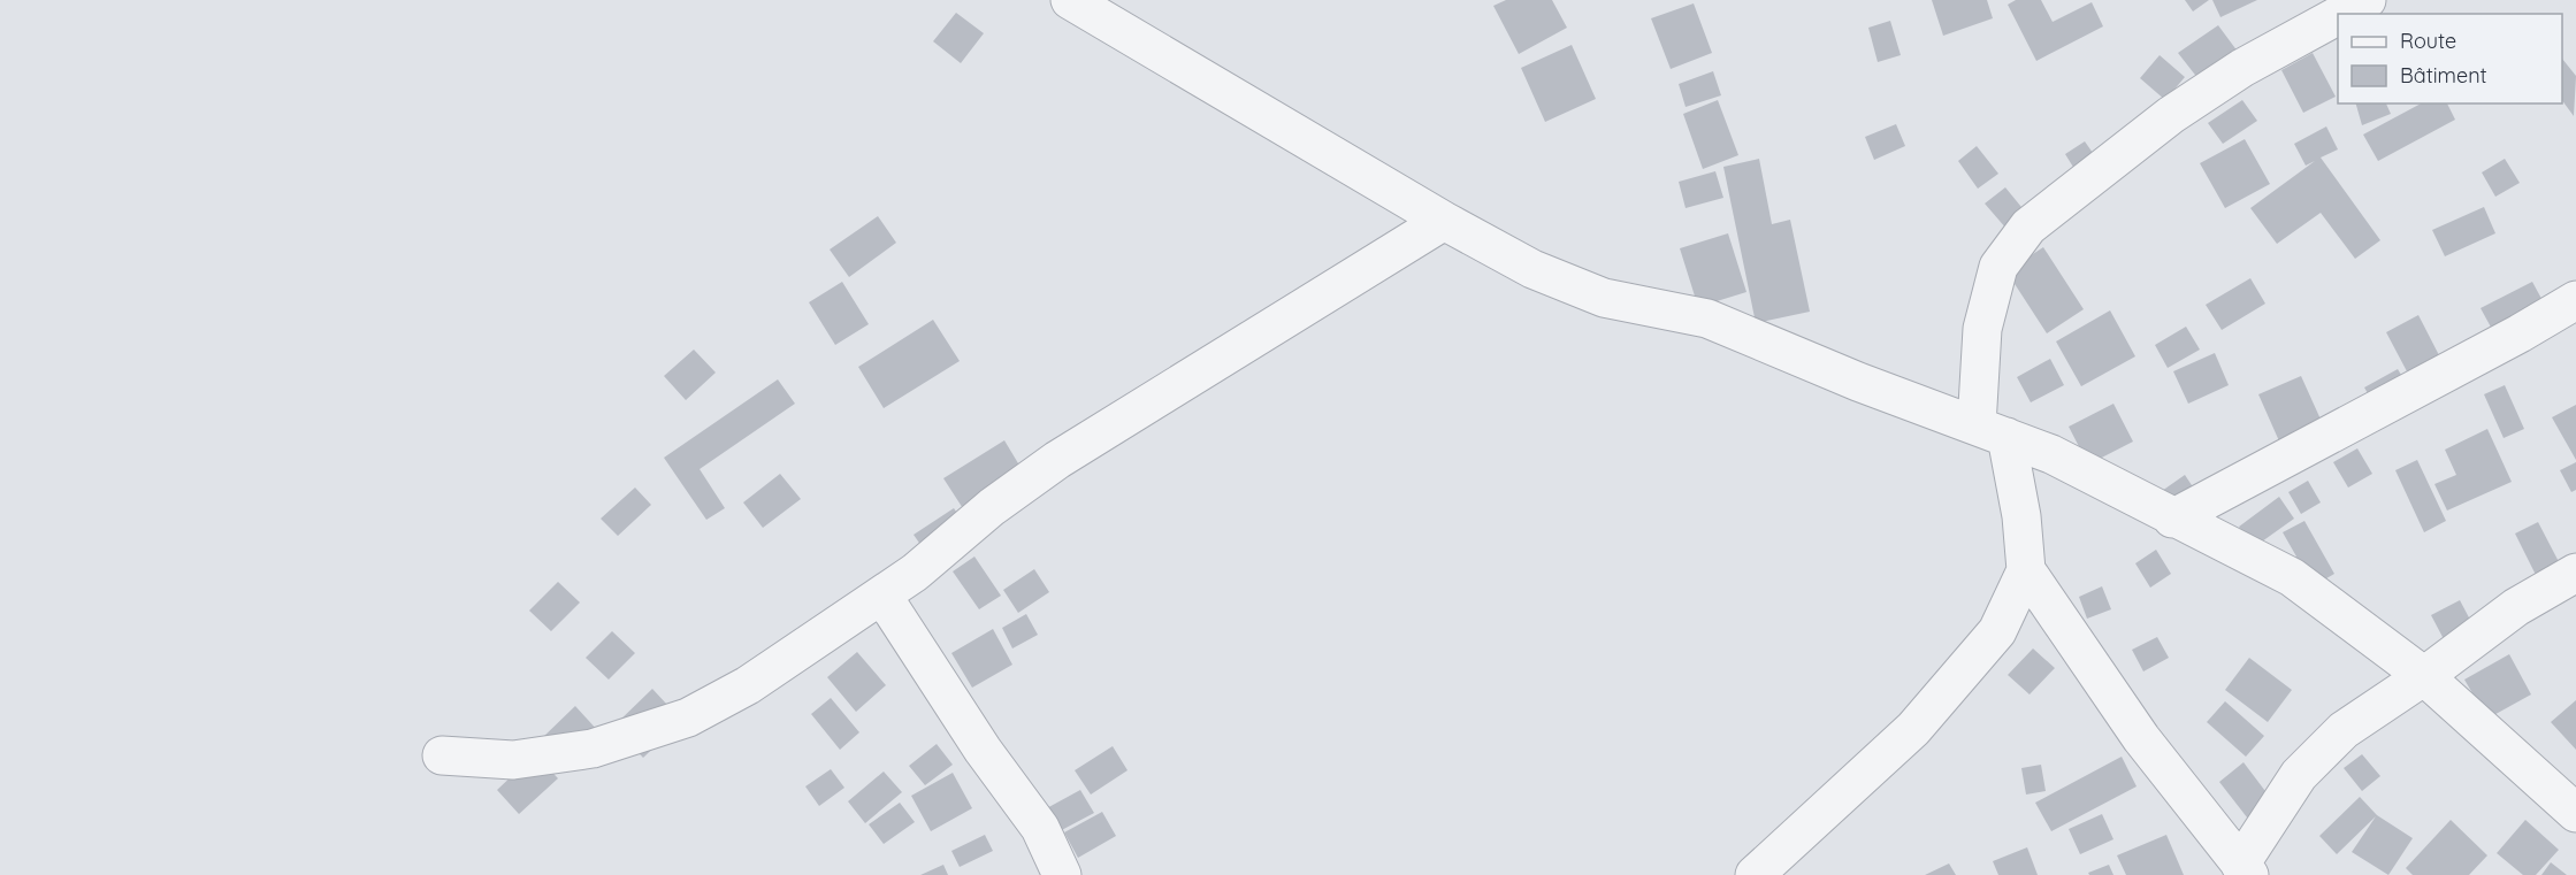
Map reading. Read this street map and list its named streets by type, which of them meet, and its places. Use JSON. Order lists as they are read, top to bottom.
{
  "legend": ["Route", "Bâtiment"]
}
